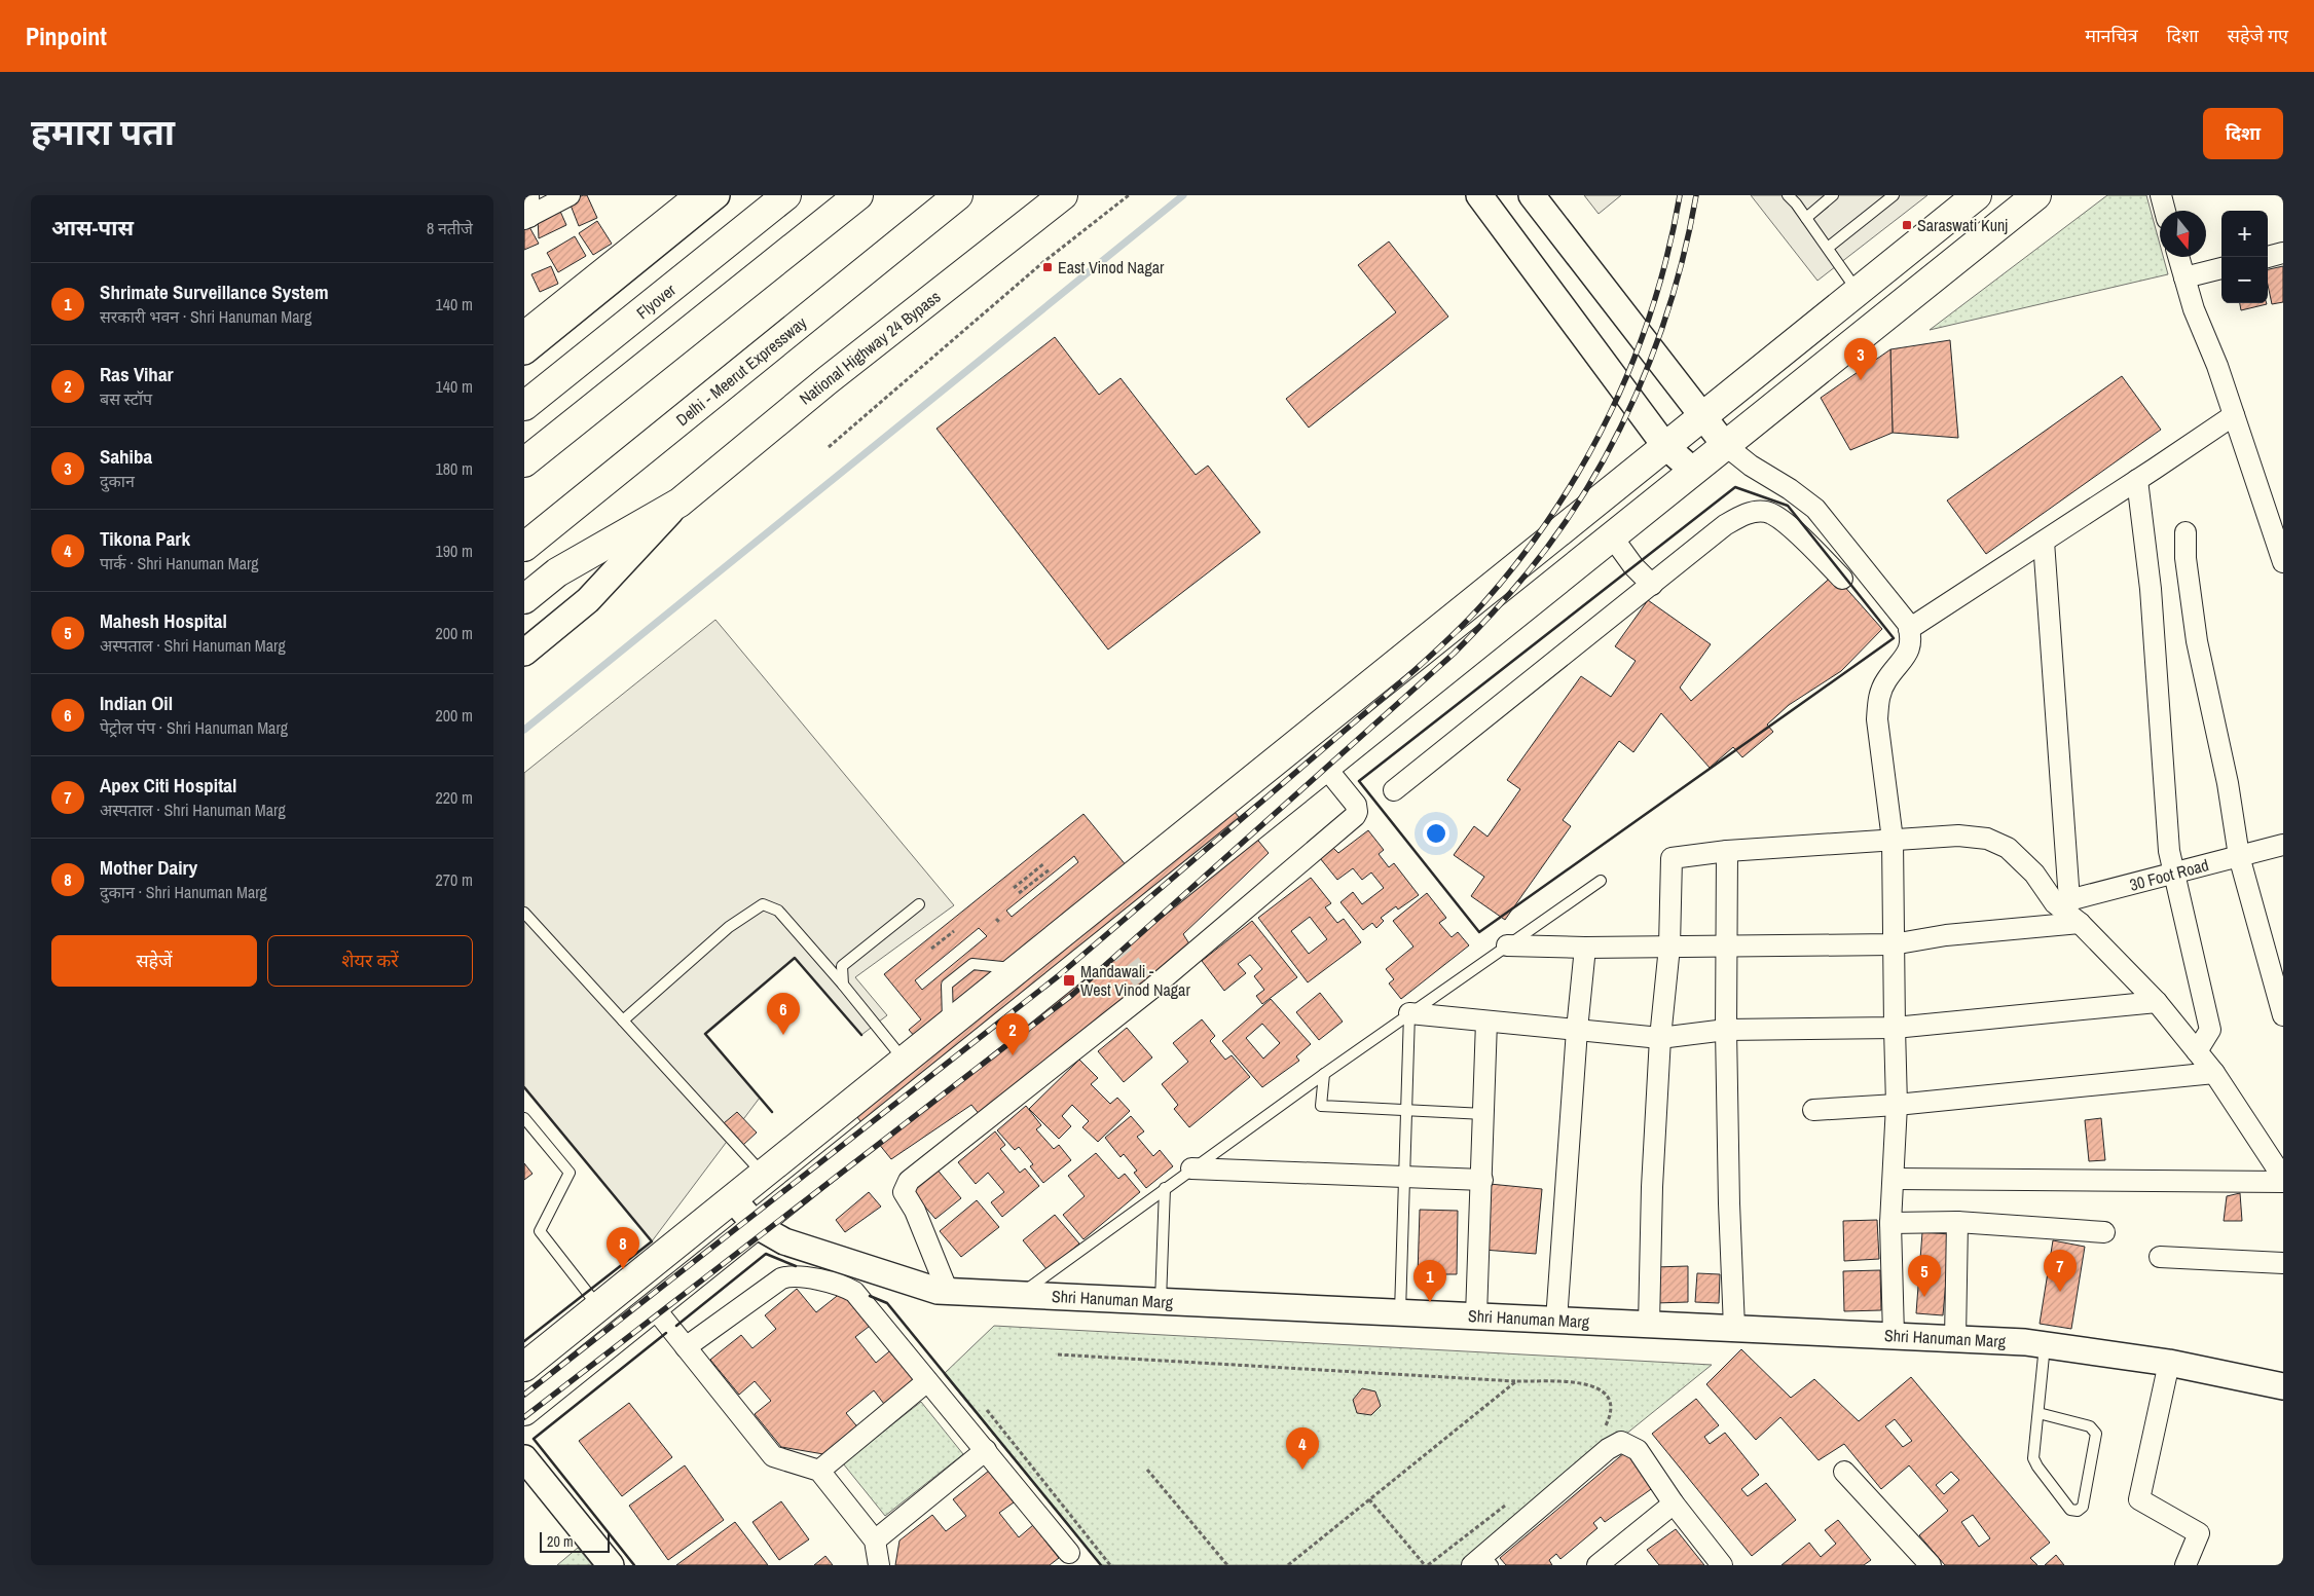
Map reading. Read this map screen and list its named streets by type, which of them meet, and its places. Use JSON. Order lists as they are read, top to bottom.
{
  "streets": {
    "main road": ["Flyover", "National Highway 24 Bypass", "Delhi - Meerut Expressway"],
    "street": ["30 Foot Road", "Shri Hanuman Marg"]
  },
  "places": {
    "transit": ["Saraswati Kunj", "East Vinod Nagar", "Mandawali - West Vinod Nagar"]
  },
  "scale_bar": "20 m",
  "north": "bottom",
  "page": {
    "header": "Pinpoint",
    "nav": ["मानचित्र", "दिशा", "सहेजे गए"],
    "title": "हमारा पता",
    "buttons": [
      "दिशा",
      ["सहेजें", "शेयर करें"]
    ],
    "heading": ["आस-पास", "8 नतीजे"],
    "map_buttons": ["+", "−"],
    "list": [
      {
        "mark": "1",
        "name": "Shrimate Surveillance System",
        "note": "सरकारी भवन · Shri Hanuman Marg",
        "value": "140 m"
      },
      {
        "mark": "2",
        "name": "Ras Vihar",
        "note": "बस स्टॉप",
        "value": "140 m"
      },
      {
        "mark": "3",
        "name": "Sahiba",
        "note": "दुकान",
        "value": "180 m"
      },
      {
        "mark": "4",
        "name": "Tikona Park",
        "note": "पार्क · Shri Hanuman Marg",
        "value": "190 m"
      },
      {
        "mark": "5",
        "name": "Mahesh Hospital",
        "note": "अस्पताल · Shri Hanuman Marg",
        "value": "200 m"
      },
      {
        "mark": "6",
        "name": "Indian Oil",
        "note": "पेट्रोल पंप · Shri Hanuman Marg",
        "value": "200 m"
      },
      {
        "mark": "7",
        "name": "Apex Citi Hospital",
        "note": "अस्पताल · Shri Hanuman Marg",
        "value": "220 m"
      },
      {
        "mark": "8",
        "name": "Mother Dairy",
        "note": "दुकान · Shri Hanuman Marg",
        "value": "270 m"
      }
    ],
    "pins": [
      "3",
      "6",
      "2",
      "8",
      "7",
      "5",
      "1",
      "4"
    ],
    "scale": "20 m"
  }
}
